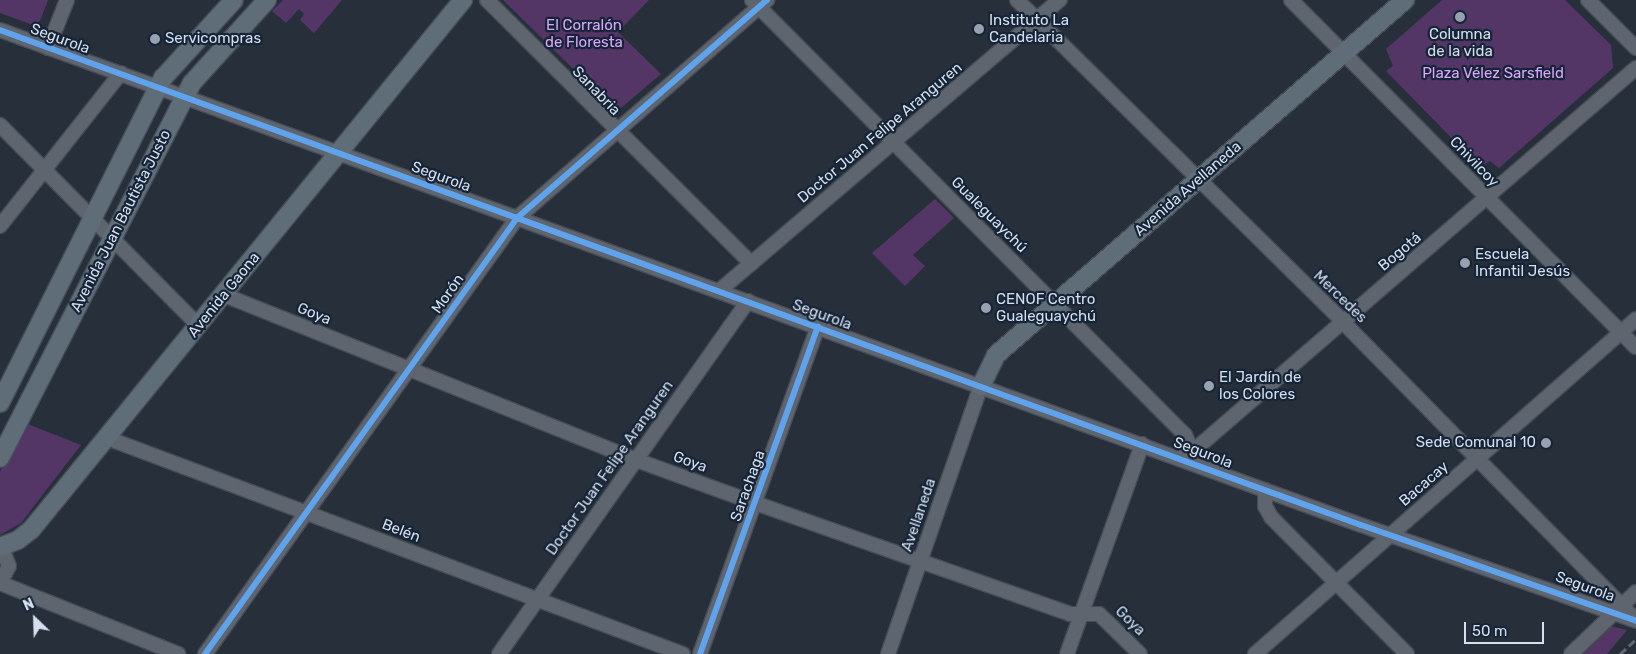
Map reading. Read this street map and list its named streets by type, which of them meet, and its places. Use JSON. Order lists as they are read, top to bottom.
{
  "streets": {
    "main road": ["Avenida Avellaneda", "Avenida Juan Bautista Justo", "Avenida Gaona"],
    "street": [
      "Segurola",
      "Sanabria",
      "Doctor Juan Felipe Aranguren",
      "Chivilcoy",
      "Gualeguaychú",
      "Bogotá",
      "Morón",
      "Mercedes",
      "Goya",
      "Bacacay",
      "Sarachaga",
      "Avellaneda",
      "Belén"
    ]
  },
  "crossings": [
    ["Segurola", "Doctor Juan Felipe Aranguren"],
    ["Segurola", "Avenida Avellaneda"],
    ["Segurola", "Gualeguaychú"],
    ["Segurola", "Avenida Juan Bautista Justo"],
    ["Segurola", "Bogotá"],
    ["Segurola", "Morón"],
    ["Segurola", "Avenida Gaona"],
    ["Segurola", "Mercedes"],
    ["Segurola", "Bacacay"],
    ["Segurola", "Sarachaga"],
    ["Segurola", "Avellaneda"],
    ["Sanabria", "Doctor Juan Felipe Aranguren"],
    ["Sanabria", "Morón"],
    ["Doctor Juan Felipe Aranguren", "Gualeguaychú"],
    ["Doctor Juan Felipe Aranguren", "Mercedes"],
    ["Doctor Juan Felipe Aranguren", "Goya"],
    ["Doctor Juan Felipe Aranguren", "Belén"],
    ["Chivilcoy", "Avenida Avellaneda"],
    ["Chivilcoy", "Bogotá"],
    ["Chivilcoy", "Bacacay"],
    ["Avenida Avellaneda", "Gualeguaychú"],
    ["Avenida Avellaneda", "Mercedes"],
    ["Avenida Avellaneda", "Avellaneda"],
    ["Gualeguaychú", "Bogotá"],
    ["Gualeguaychú", "Morón"],
    ["Bogotá", "Mercedes"],
    ["Morón", "Goya"],
    ["Morón", "Belén"],
    ["Avenida Gaona", "Goya"],
    ["Avenida Gaona", "Belén"],
    ["Mercedes", "Bacacay"],
    ["Goya", "Sarachaga"],
    ["Goya", "Avellaneda"]
  ],
  "parks": ["El Corralón de Floresta", "Plaza Vélez Sarsfield"],
  "places": [
    "Columna de la vida",
    "Instituto La Candelaria",
    "Servicompras",
    "Escuela Infantil Jesús",
    "CENOF Centro Gualeguaychú",
    "El Jardín de los Colores",
    "Sede Comunal 10"
  ],
  "scale_bar": "50 m",
  "north": "top left"
}
